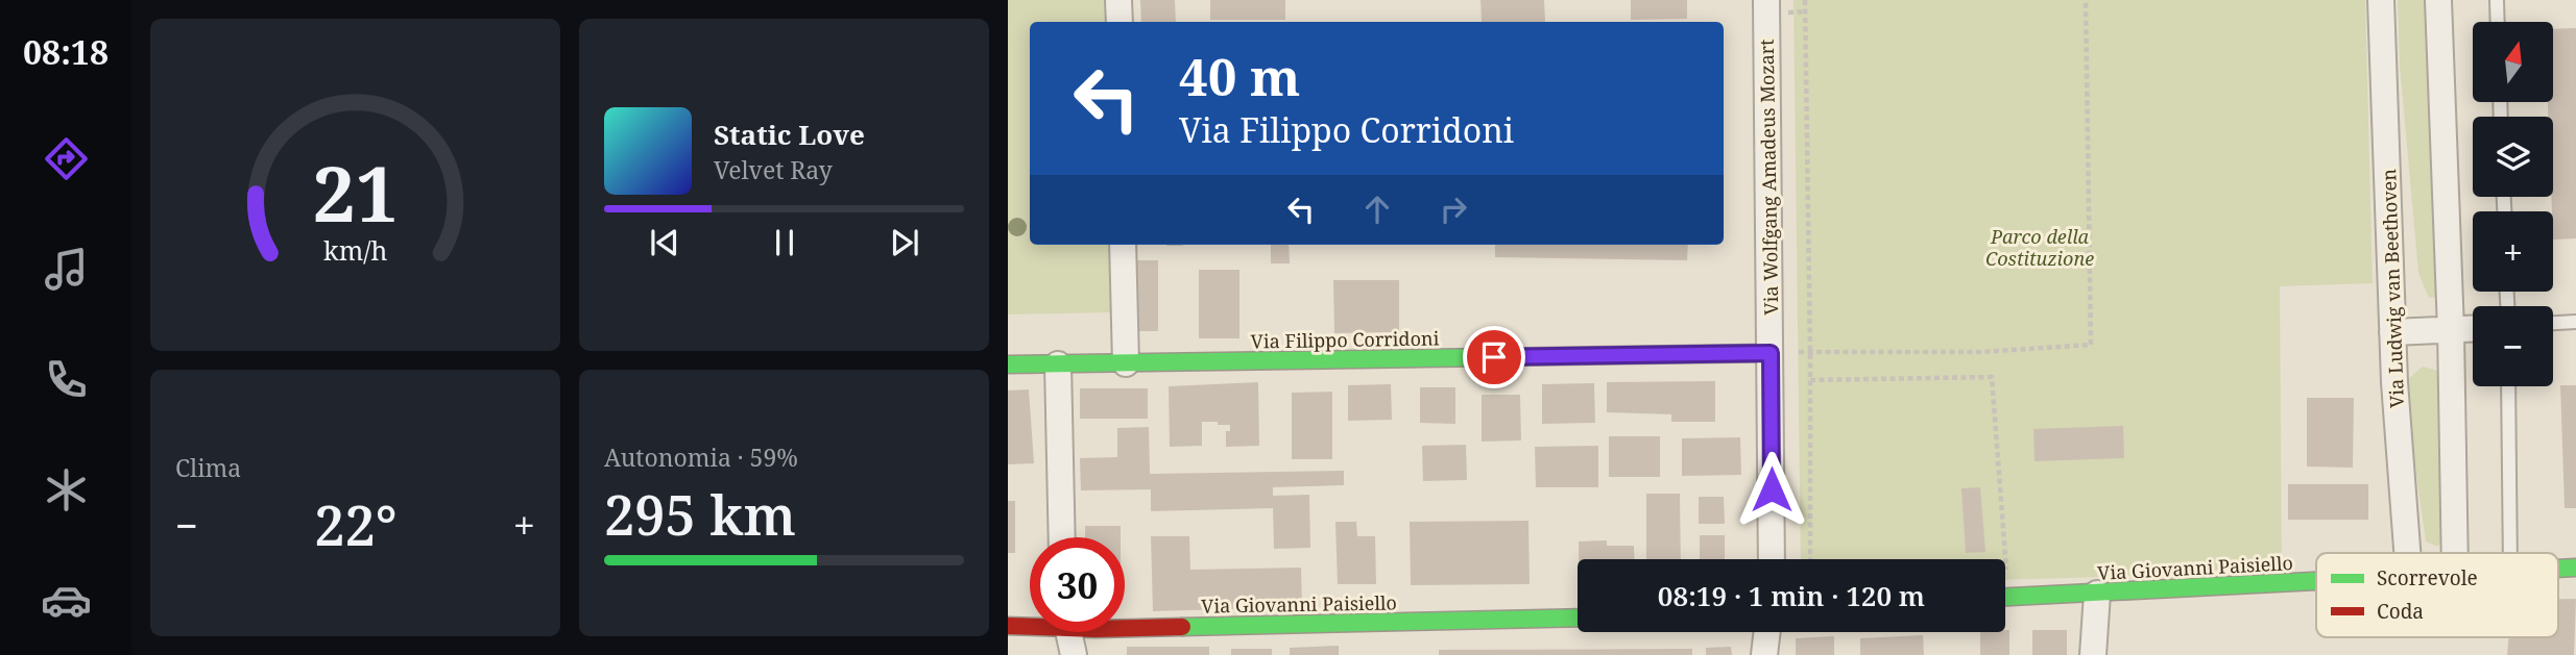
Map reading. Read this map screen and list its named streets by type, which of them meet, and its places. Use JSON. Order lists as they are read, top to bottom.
{
  "streets": {
    "street": [
      "Via Wolfgang Amadeus Mozart",
      "Via Ludwig van Beethoven",
      "Via Filippo Corridoni",
      "Via Giovanni Paisiello"
    ]
  },
  "crossings": [
    ["Via Wolfgang Amadeus Mozart", "Via Filippo Corridoni"]
  ],
  "parks": ["Parco della Costituzione"],
  "legend": ["Scorrevole", "Coda"],
  "north": "top",
  "page": {
    "tabs": "08:18",
    "map_buttons": ["+", "−"],
    "turn": ["40 m", "Via Filippo Corridoni"],
    "song": ["Static Love", "Velvet Ray"],
    "tile": [
      "Clima",
      ["Autonomia · 59%", "295 km"]
    ],
    "heat": ["−", "22°", "+"],
    "limit": "30",
    "trip": "08:19 · 1 min · 120 m",
    "gauge": ["21", "km/h"]
  }
}
